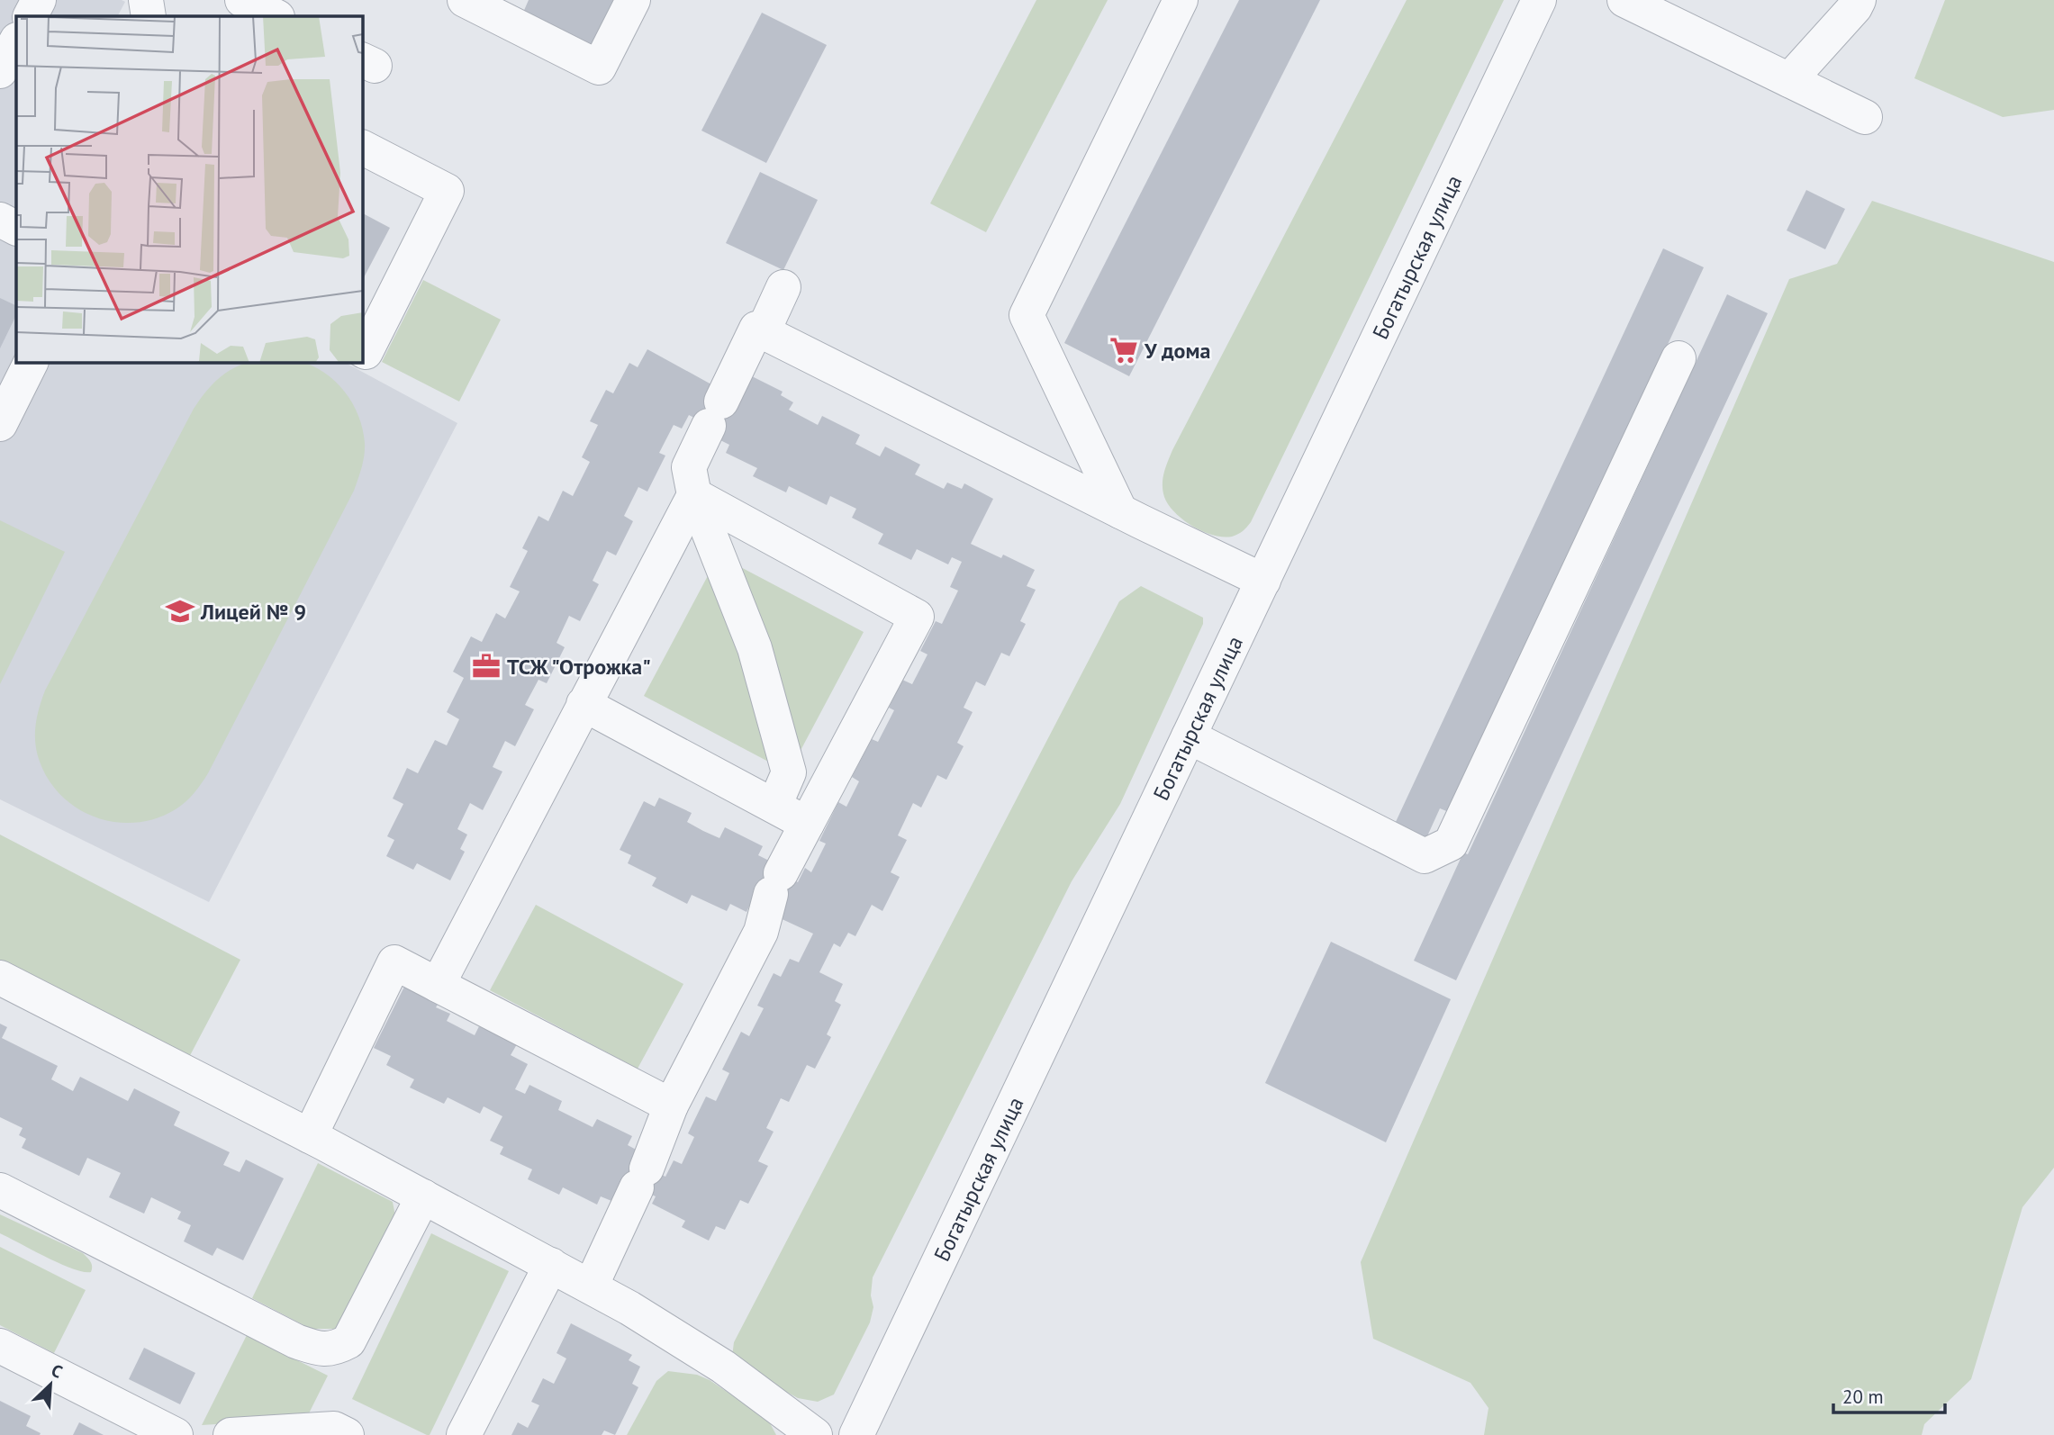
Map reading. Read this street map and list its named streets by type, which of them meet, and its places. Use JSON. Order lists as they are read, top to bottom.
{
  "streets": {
    "street": ["Богатырская улица"]
  },
  "places": {
    "supermarket": ["У дома"],
    "school or university": ["Лицей № 9"],
    "office": ["ТСЖ \"Отрожка\""]
  },
  "scale_bar": "20 m",
  "north": "top right"
}
